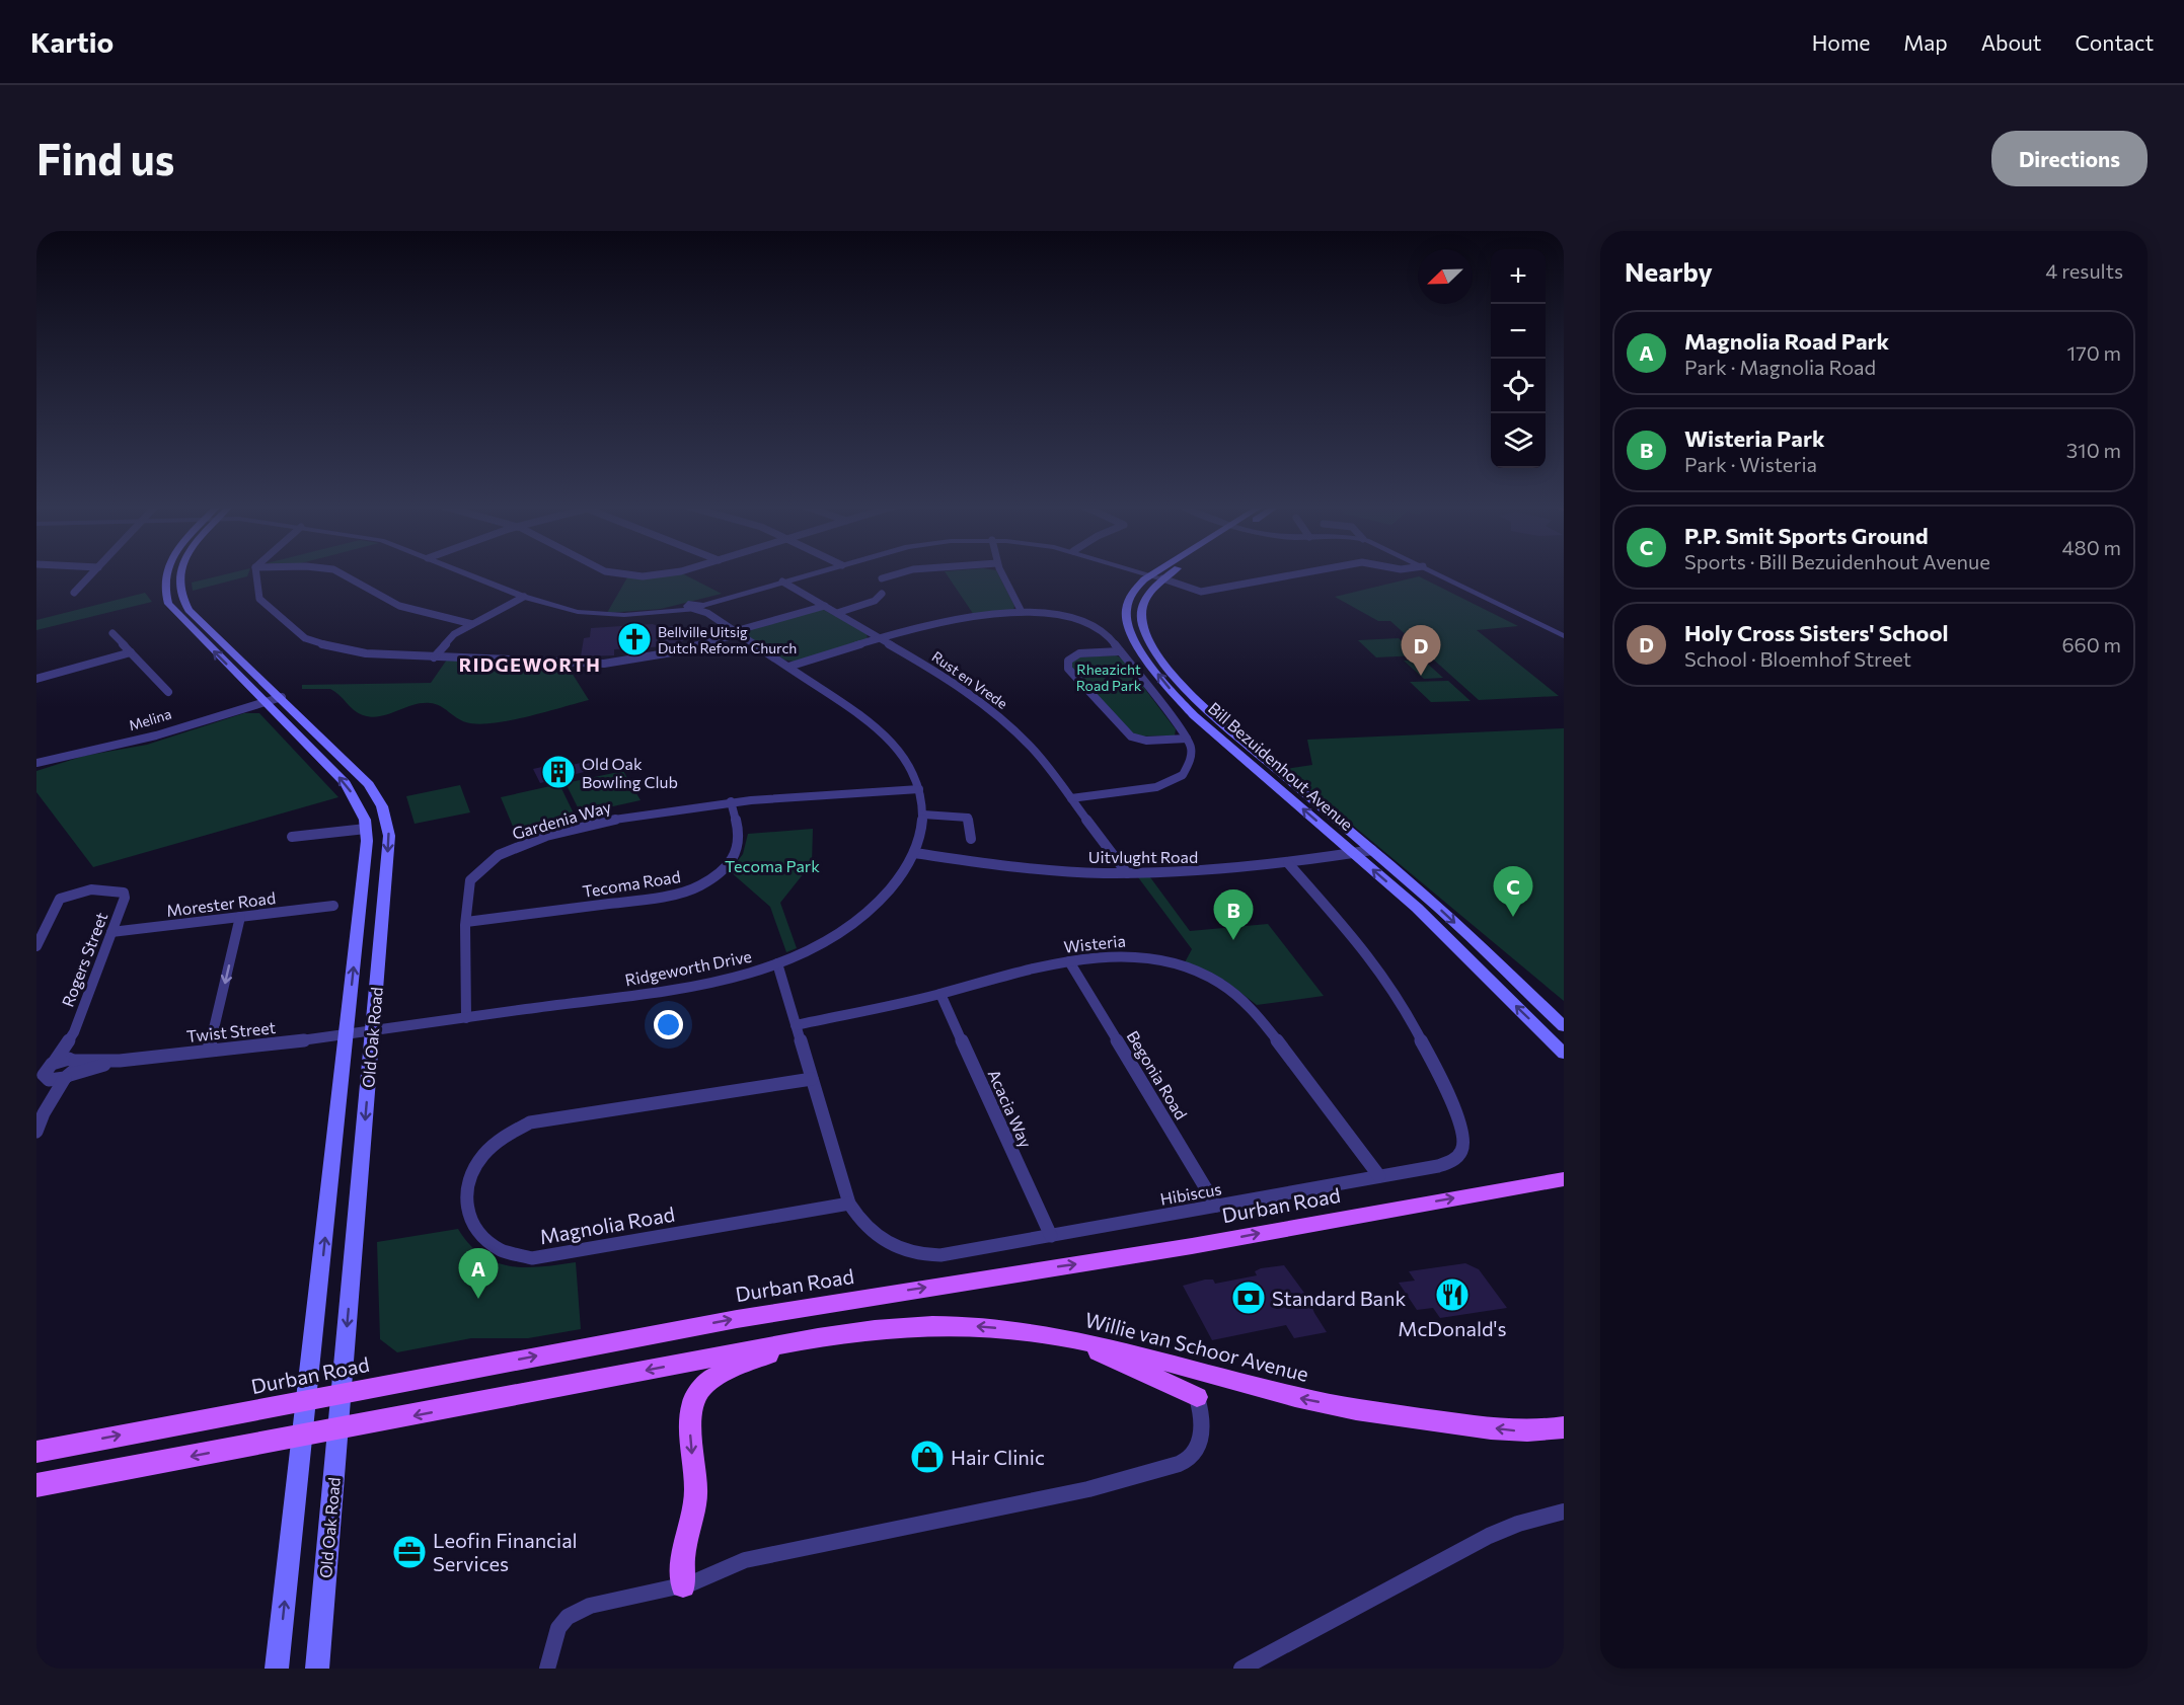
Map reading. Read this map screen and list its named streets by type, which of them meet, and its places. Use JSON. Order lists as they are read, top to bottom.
{
  "streets": {
    "main road": [
      "Bill Bezuidenhout Avenue",
      "Old Oak Road",
      "Durban Road",
      "Willie van Schoor Avenue"
    ],
    "street": [
      "Rust en Vrede",
      "Melina",
      "Gardenia Way",
      "Uitvlught Road",
      "Tecoma Road",
      "Morester Road",
      "Wisteria",
      "Rogers Street",
      "Ridgeworth Drive",
      "Twist Street",
      "Begonia Road",
      "Acacia Way",
      "Hibiscus",
      "Magnolia Road"
    ]
  },
  "crossings": [
    ["Rust en Vrede", "Uitvlught Road"],
    ["Melina", "Old Oak Road"],
    ["Bill Bezuidenhout Avenue", "Uitvlught Road"],
    ["Gardenia Way", "Tecoma Road"],
    ["Gardenia Way", "Ridgeworth Drive"],
    ["Uitvlught Road", "Ridgeworth Drive"],
    ["Uitvlught Road", "Hibiscus"],
    ["Morester Road", "Rogers Street"],
    ["Wisteria", "Begonia Road"],
    ["Wisteria", "Acacia Way"],
    ["Wisteria", "Hibiscus"],
    ["Rogers Street", "Twist Street"],
    ["Ridgeworth Drive", "Twist Street"],
    ["Ridgeworth Drive", "Old Oak Road"],
    ["Ridgeworth Drive", "Hibiscus"],
    ["Twist Street", "Old Oak Road"],
    ["Old Oak Road", "Durban Road"],
    ["Begonia Road", "Hibiscus"],
    ["Acacia Way", "Hibiscus"],
    ["Hibiscus", "Magnolia Road"]
  ],
  "one_way": ["Willie van Schoor Avenue"],
  "districts": ["RIDGEWORTH"],
  "parks": ["Rheazicht Road Park", "Tecoma Park"],
  "places": {
    "church": ["Bellville Uitsig Dutch Reform Church"],
    "building": ["Old Oak Bowling Club"],
    "restaurant": ["McDonald's"],
    "bank": ["Standard Bank"],
    "shop": ["Hair Clinic"],
    "office": ["Leofin Financial Services"]
  },
  "north": "bottom left",
  "page": {
    "header": "Kartio",
    "nav": [
      "Home",
      "Map",
      "About",
      "Contact"
    ],
    "buttons": "Directions",
    "title": "Find us",
    "heading": ["Nearby", "4 results"],
    "map_buttons": ["+", "−"],
    "list": [
      {
        "mark": "A",
        "name": "Magnolia Road Park",
        "note": "Park · Magnolia Road",
        "value": "170 m"
      },
      {
        "mark": "B",
        "name": "Wisteria Park",
        "note": "Park · Wisteria",
        "value": "310 m"
      },
      {
        "mark": "C",
        "name": "P.P. Smit Sports Ground",
        "note": "Sports · Bill Bezuidenhout Avenue",
        "value": "480 m"
      },
      {
        "mark": "D",
        "name": "Holy Cross Sisters' School",
        "note": "School · Bloemhof Street",
        "value": "660 m"
      }
    ],
    "pins": [
      "D",
      "C",
      "B",
      "A"
    ]
  }
}
